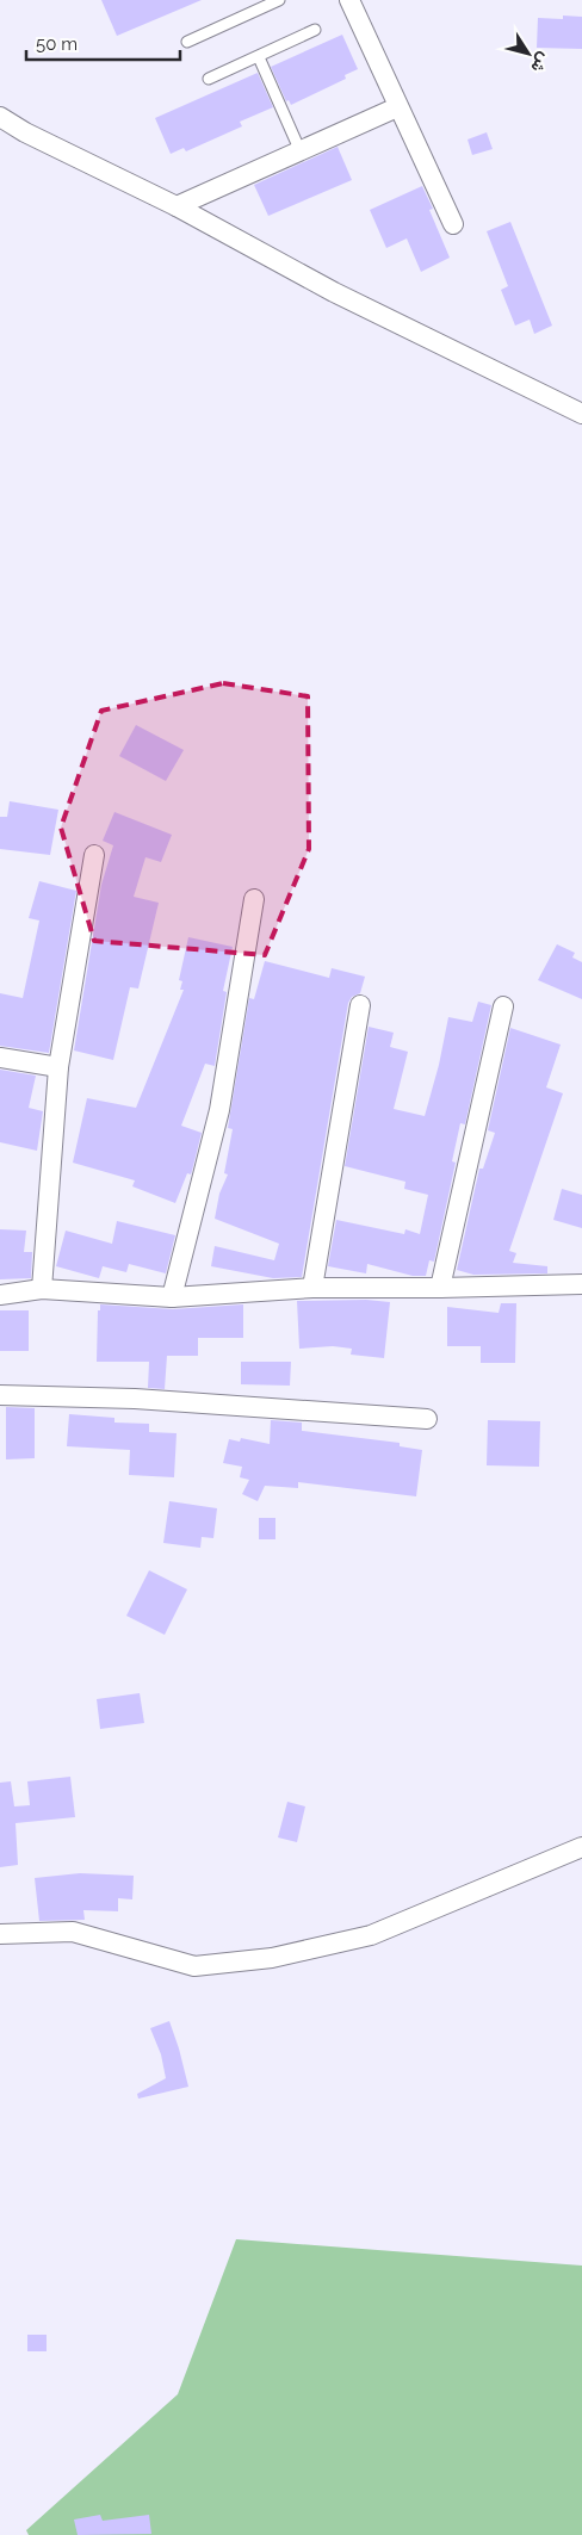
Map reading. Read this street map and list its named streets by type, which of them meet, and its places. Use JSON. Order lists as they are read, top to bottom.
{
  "scale_bar": "50 m",
  "north": "bottom right"
}
